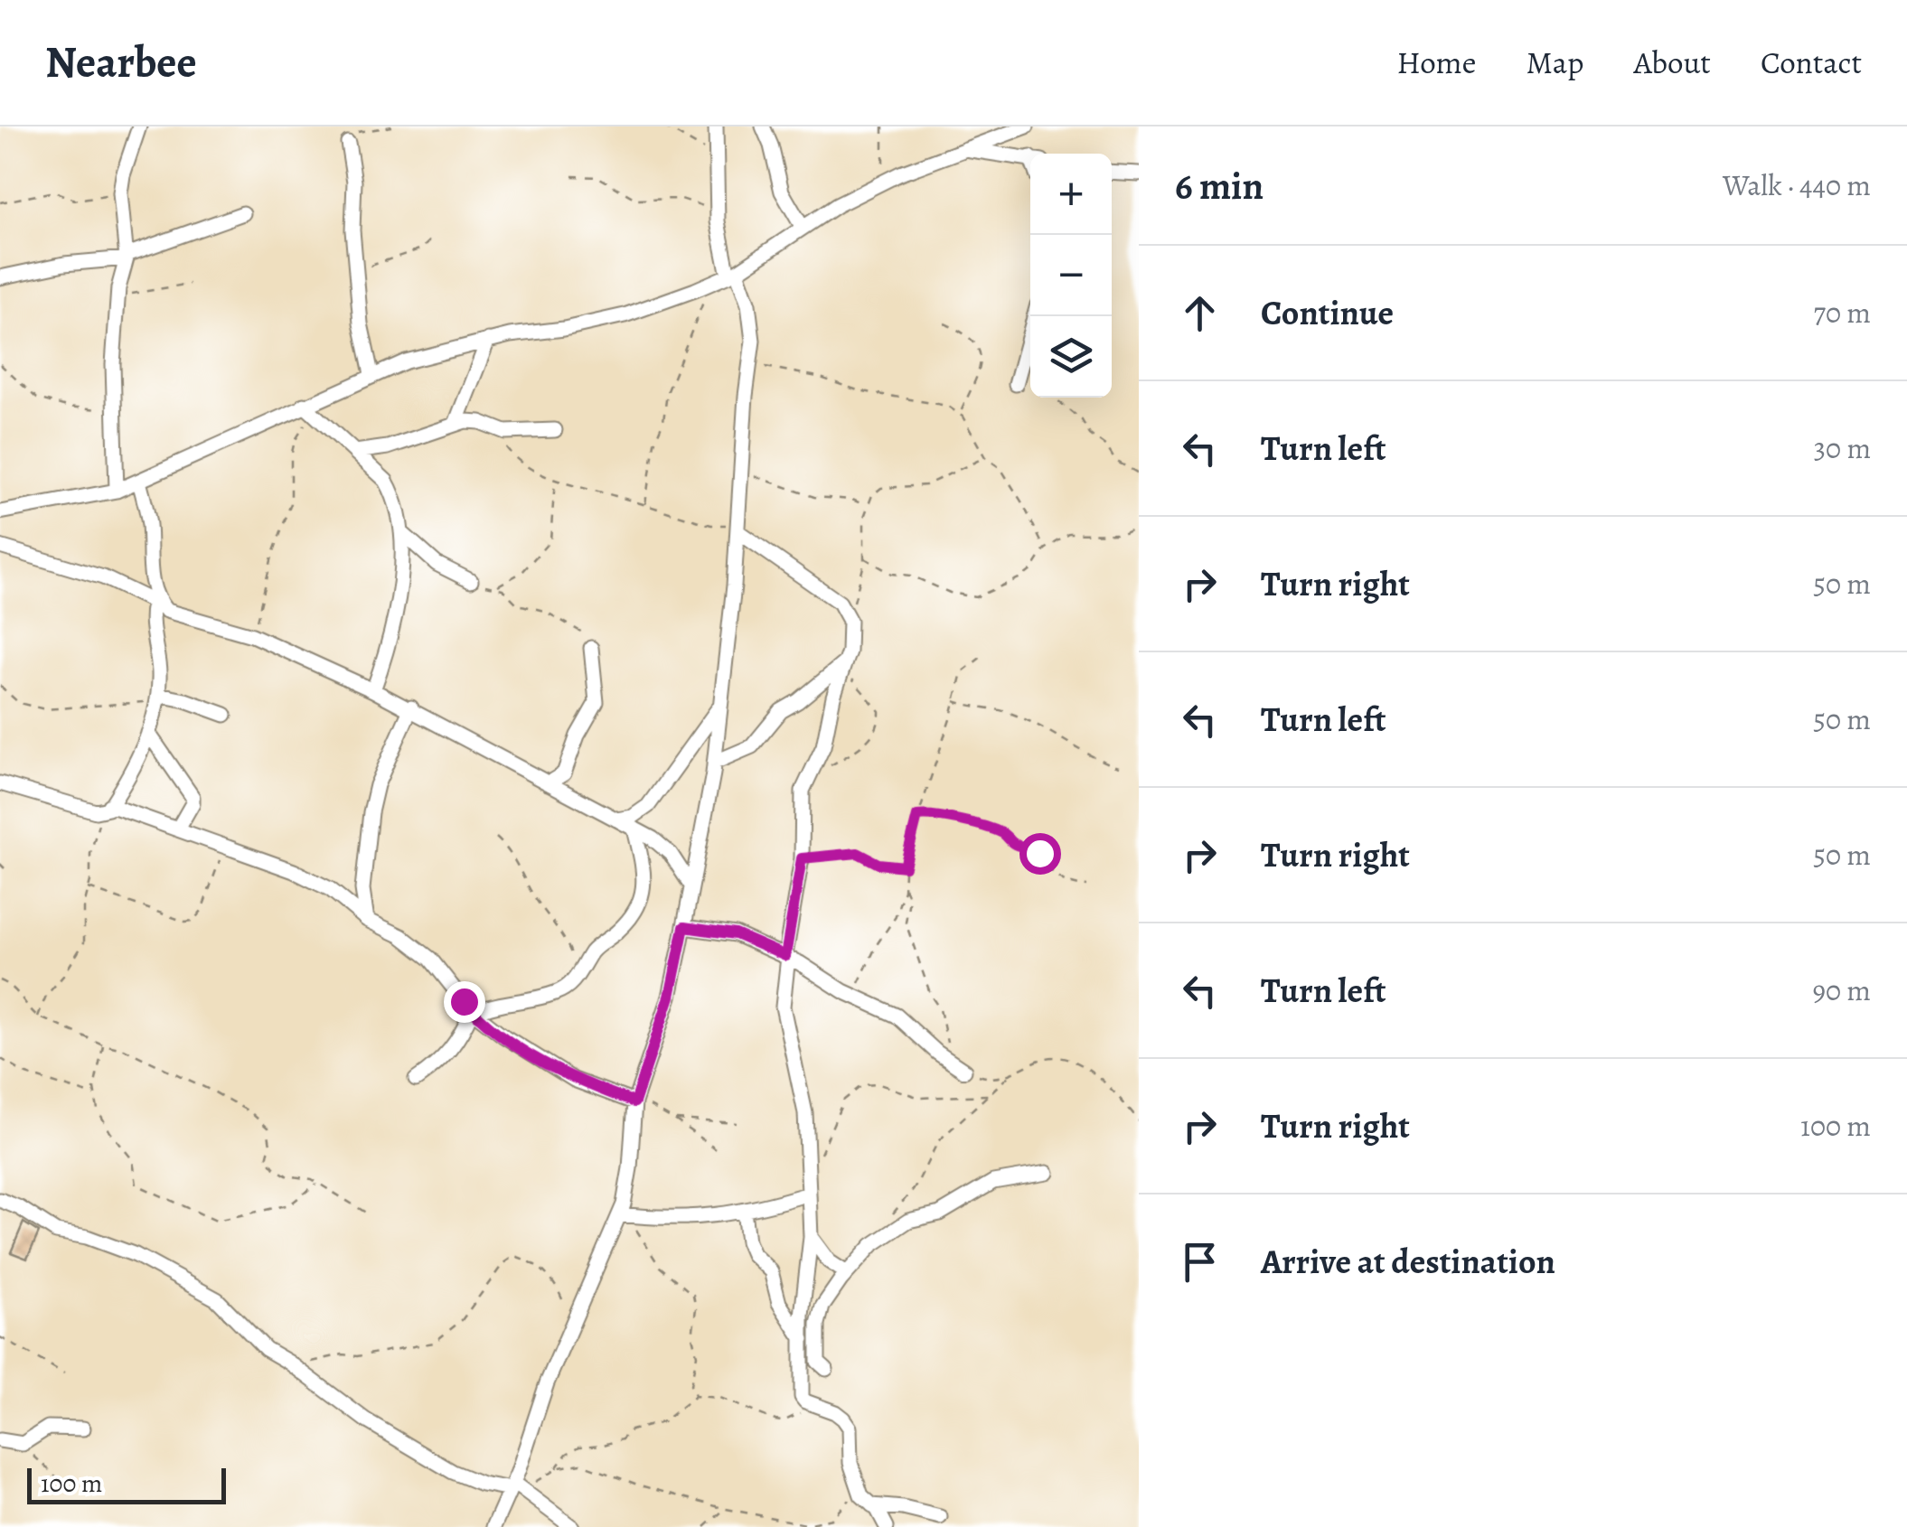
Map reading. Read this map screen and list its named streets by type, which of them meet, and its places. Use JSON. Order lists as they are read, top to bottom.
{
  "scale_bar": "100 m",
  "page": {
    "header": "Nearbee",
    "nav": [
      "Home",
      "Map",
      "About",
      "Contact"
    ],
    "heading": ["6 min", "Walk · 440 m"],
    "map_buttons": ["+", "−"],
    "list": [
      ["Continue", "70 m"],
      ["Turn left", "30 m"],
      ["Turn right", "50 m"],
      ["Turn left", "50 m"],
      ["Turn right", "50 m"],
      ["Turn left", "90 m"],
      ["Turn right", "100 m"],
      "Arrive at destination"
    ],
    "scale": "100 m"
  }
}
